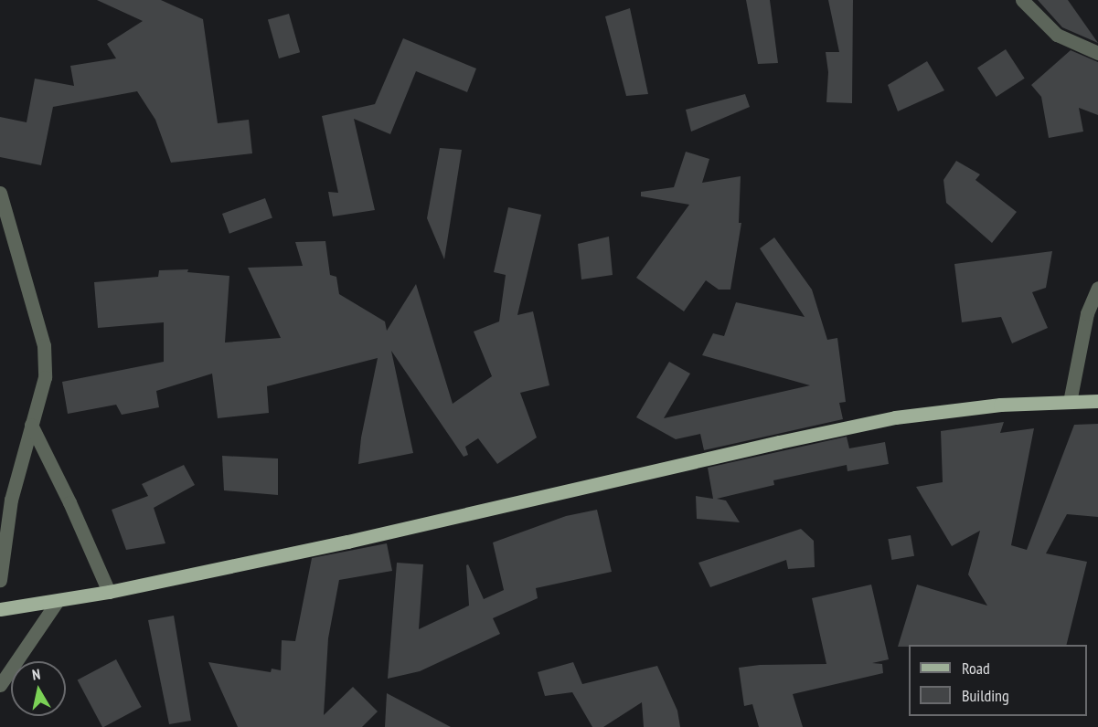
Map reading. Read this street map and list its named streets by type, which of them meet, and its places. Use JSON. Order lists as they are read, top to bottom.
{
  "legend": ["Road", "Building"],
  "north": "top"
}
